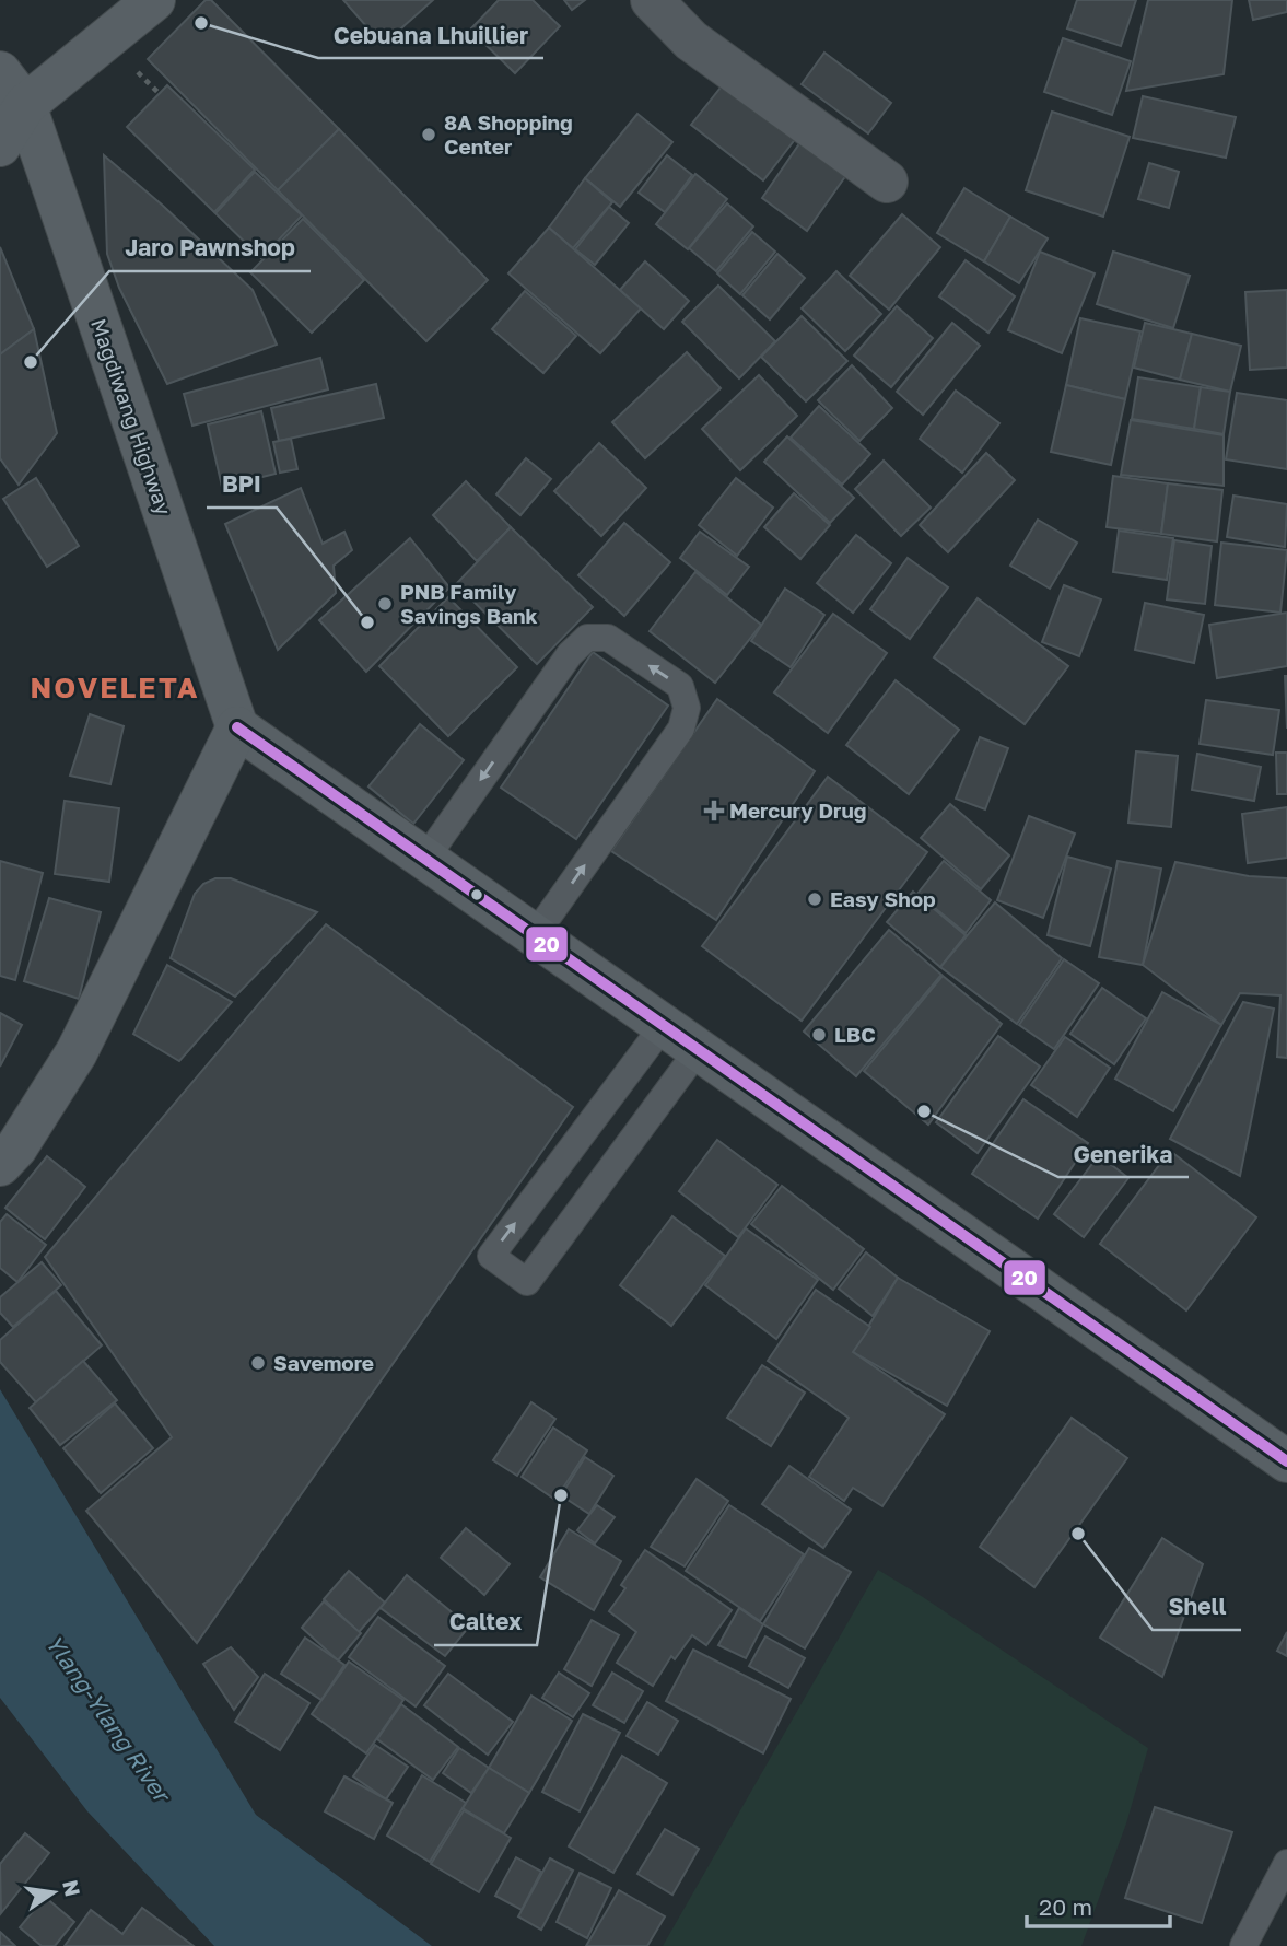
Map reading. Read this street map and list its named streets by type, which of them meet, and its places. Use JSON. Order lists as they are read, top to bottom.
{
  "streets": {
    "main road": ["Magdiwang Highway"]
  },
  "districts": ["NOVELETA"],
  "water": ["Ylang-Ylang River"],
  "places": {
    "other": [
      "Cebuana Lhuillier",
      "8A Shopping Center",
      "Jaro Pawnshop",
      "PNB Family Savings Bank",
      "BPI",
      "Easy Shop",
      "LBC",
      "Generika",
      "Savemore",
      "Caltex",
      "Shell"
    ],
    "health": ["Mercury Drug"]
  },
  "lines": ["transit line 20"],
  "scale_bar": "20 m",
  "north": "right"
}
